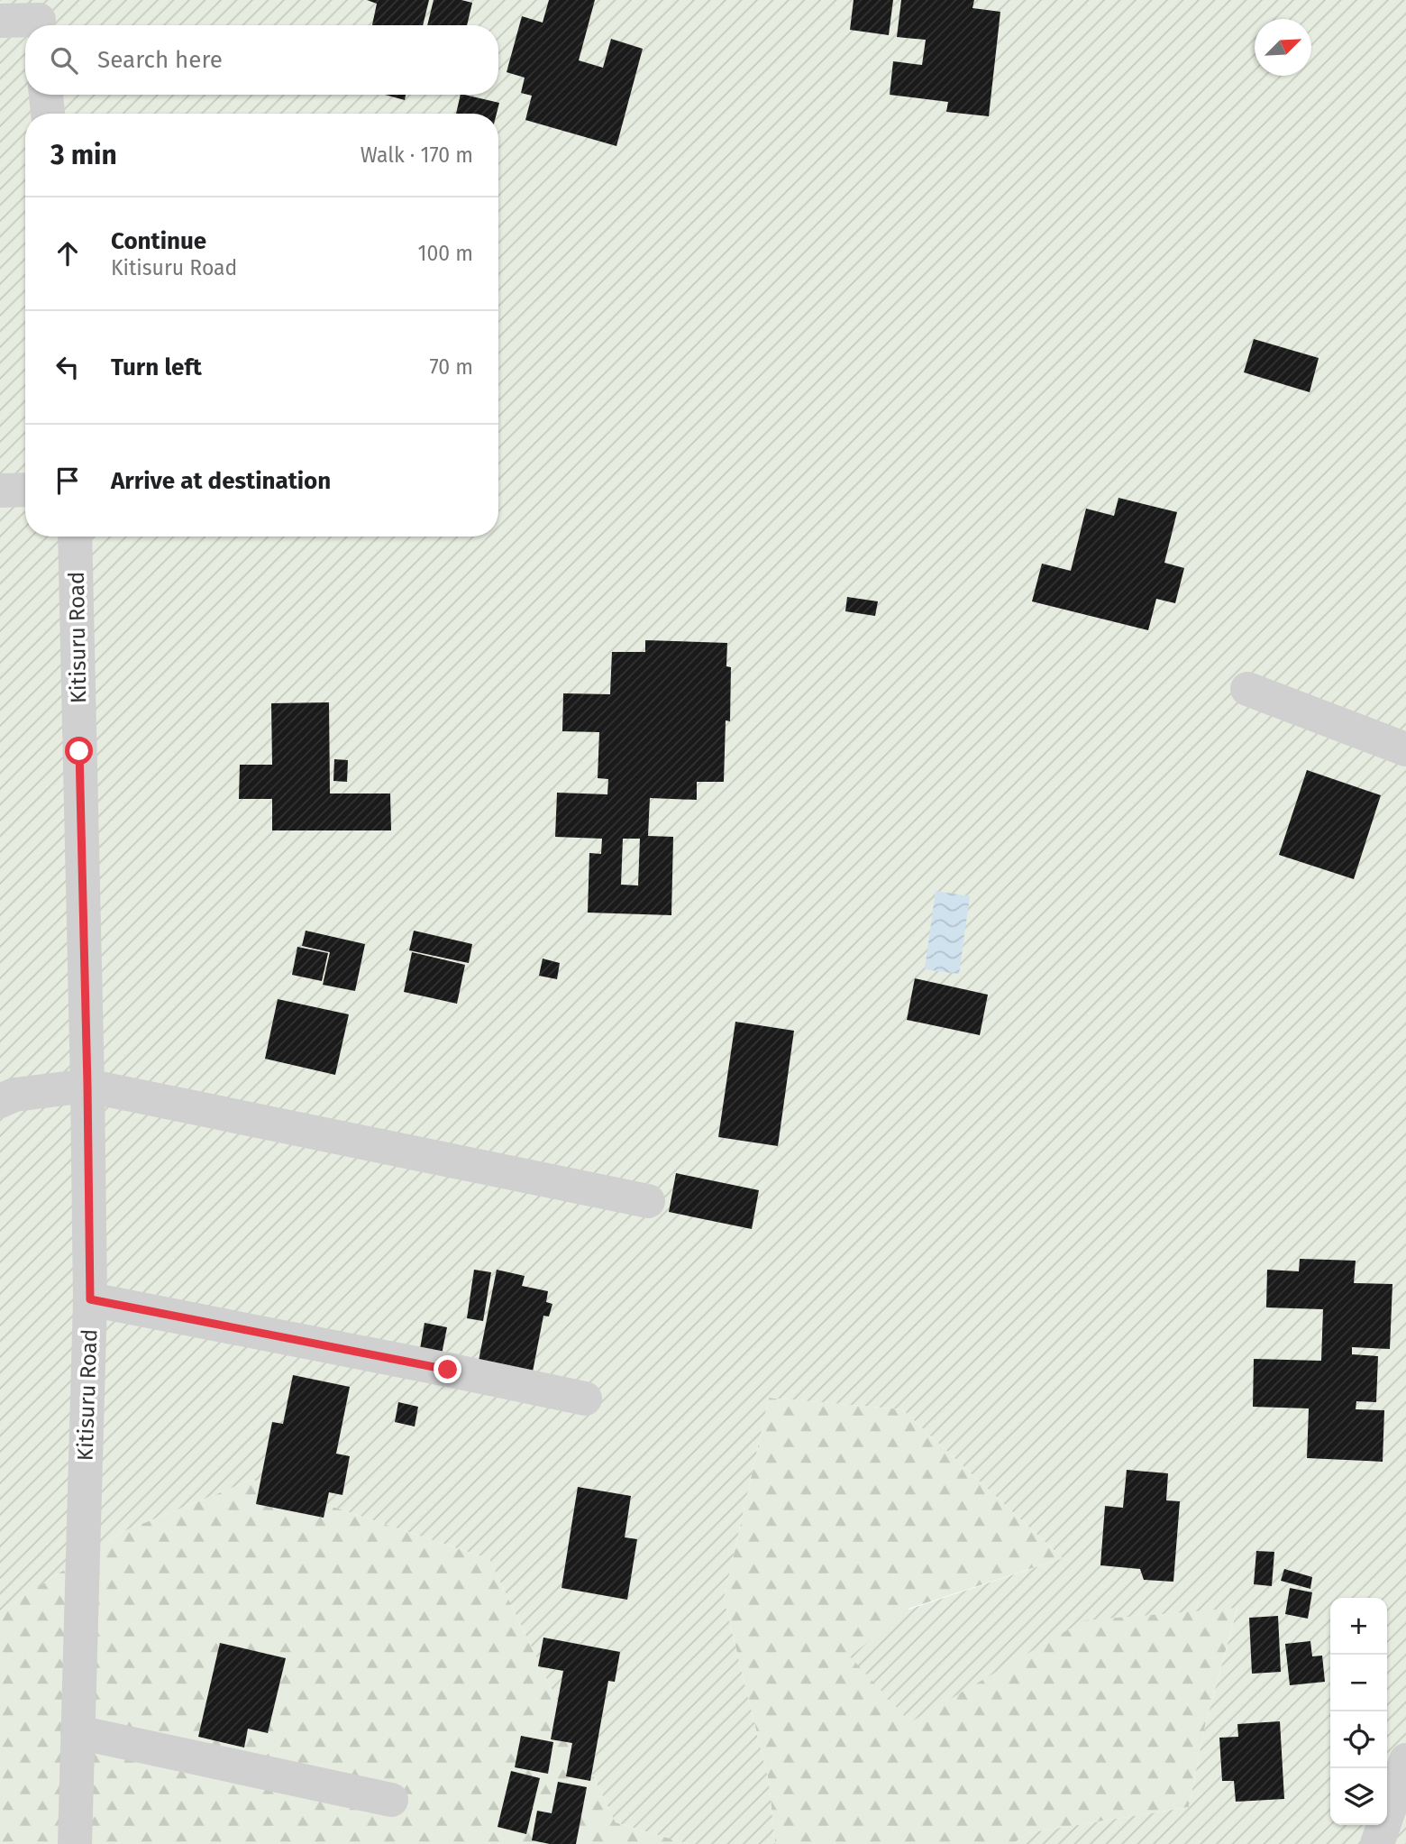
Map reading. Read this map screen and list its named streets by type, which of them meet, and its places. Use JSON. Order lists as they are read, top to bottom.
{
  "streets": {
    "street": ["Kitisuru Road"]
  },
  "north": "top right",
  "page": {
    "search": "Search here",
    "heading": ["3 min", "Walk · 170 m"],
    "list": [
      ["Continue", "Kitisuru Road", "100 m"],
      ["Turn left", "70 m"],
      "Arrive at destination"
    ],
    "map_buttons": ["+", "−"]
  }
}
